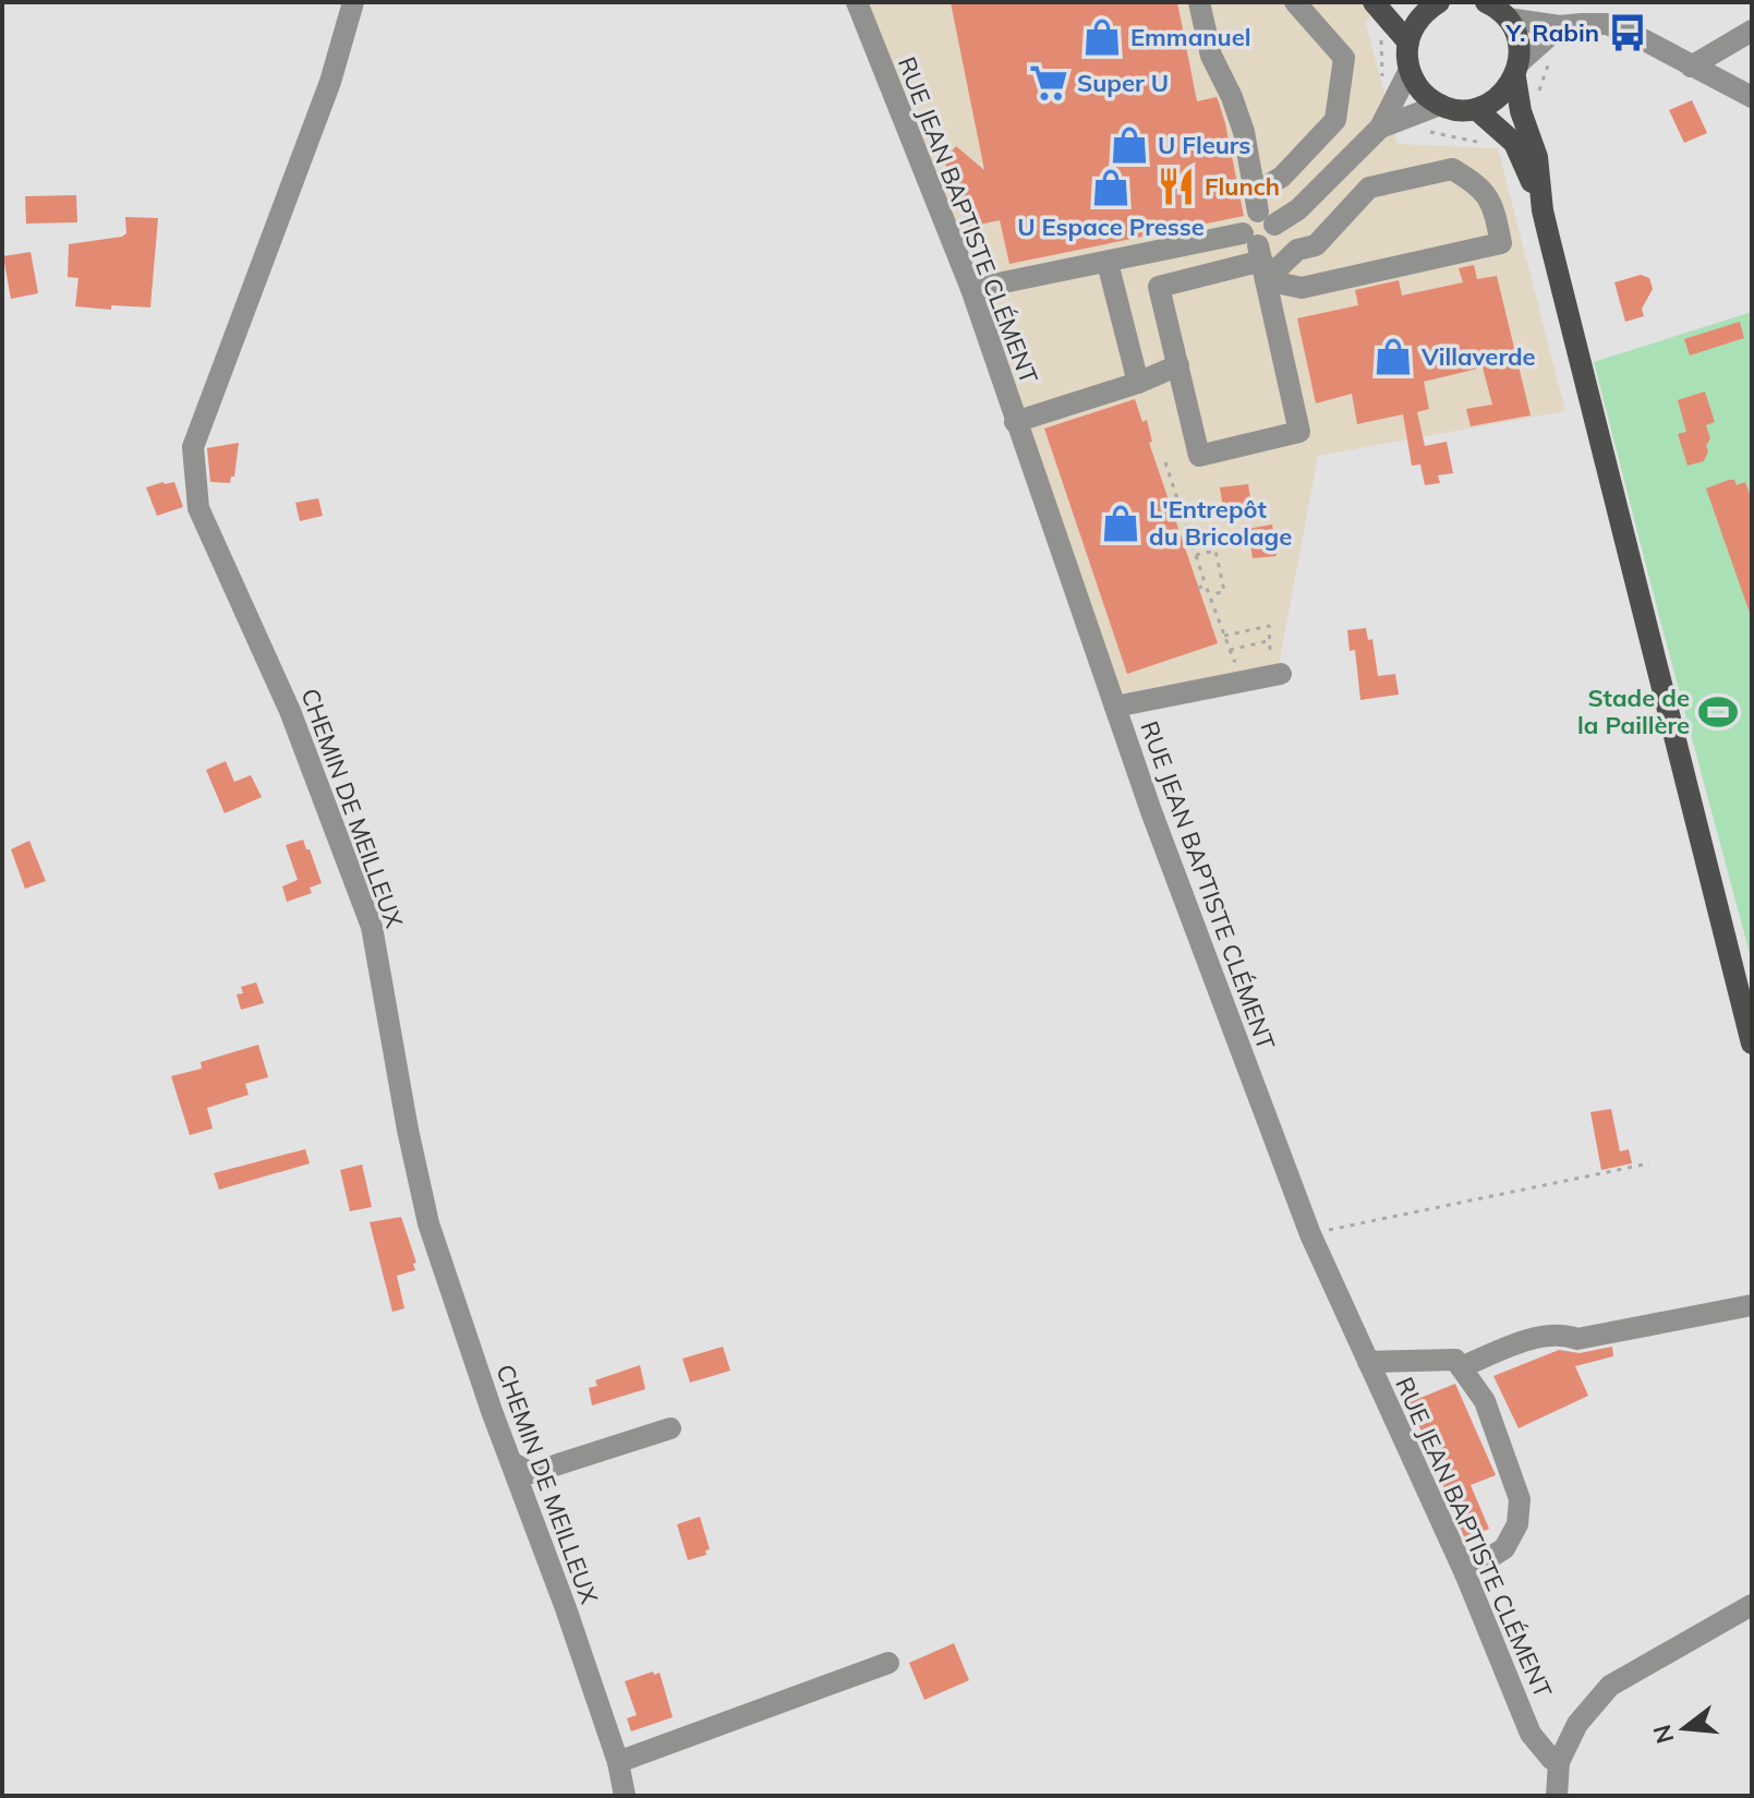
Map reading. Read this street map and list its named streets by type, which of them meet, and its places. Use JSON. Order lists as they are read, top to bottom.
{
  "streets": {
    "street": ["RUE JEAN BAPTISTE CLÉMENT", "CHEMIN DE MEILLEUX"]
  },
  "places": {
    "bus stop": ["Y. Rabin"],
    "shop": [
      "Emmanuel",
      "U Fleurs",
      "U Espace Presse",
      "Villaverde",
      "L'Entrepôt du Bricolage"
    ],
    "supermarket": ["Super U"],
    "restaurant": ["Flunch"],
    "sports": ["Stade de la Paillère"]
  },
  "north": "left"
}
